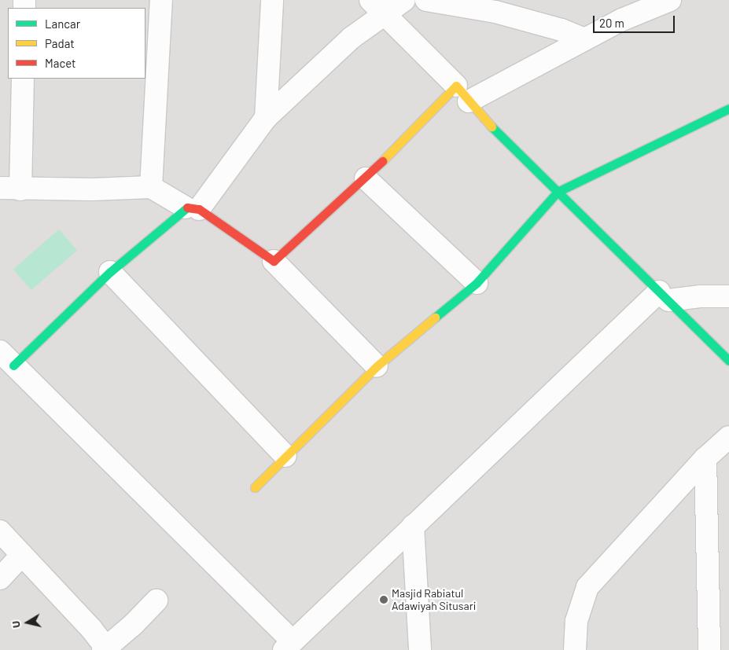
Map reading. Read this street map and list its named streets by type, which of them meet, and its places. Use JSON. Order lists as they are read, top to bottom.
{
  "places": ["Masjid Rabiatul Adawiyah Situsari"],
  "legend": ["Lancar", "Padat", "Macet"],
  "scale_bar": "20 m",
  "north": "left"
}
